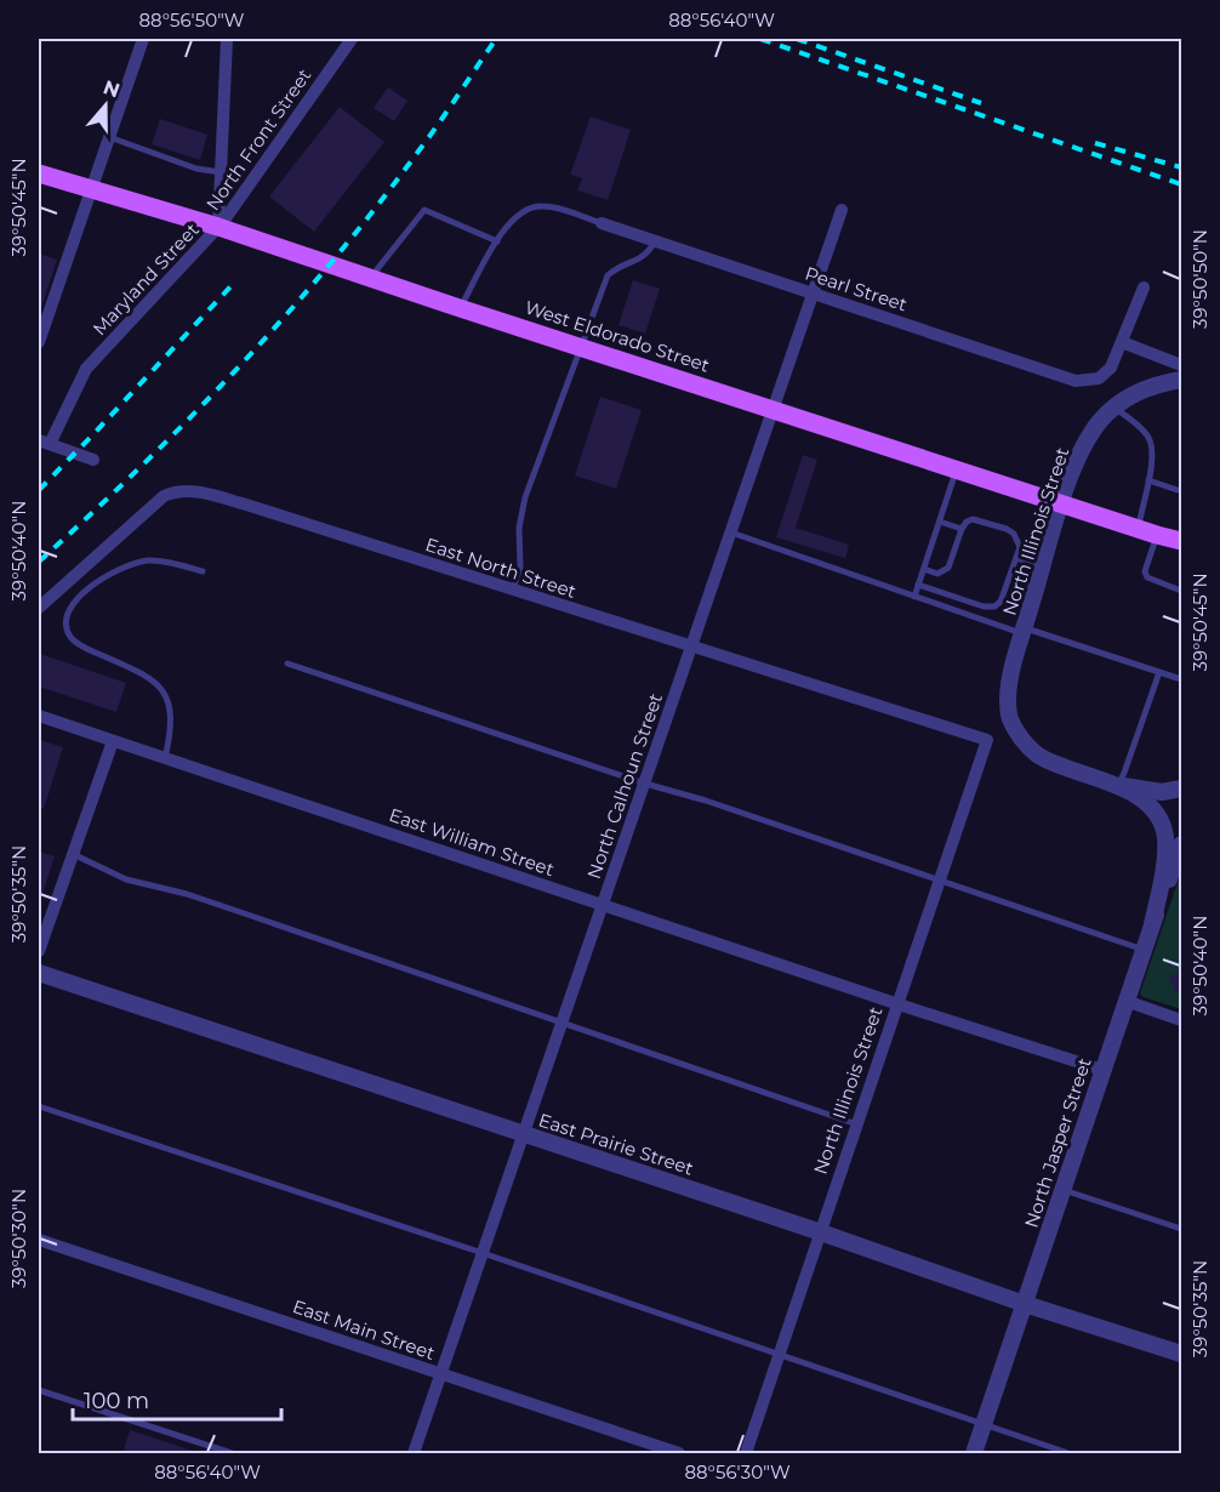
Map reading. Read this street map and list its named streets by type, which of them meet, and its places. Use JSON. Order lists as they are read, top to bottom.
{
  "streets": {
    "main road": ["West Eldorado Street"],
    "street": [
      "North Front Street",
      "Maryland Street",
      "Pearl Street",
      "North Illinois Street",
      "East North Street",
      "North Calhoun Street",
      "East William Street",
      "North Jasper Street",
      "East Prairie Street",
      "East Main Street"
    ]
  },
  "crossings": [
    ["North Front Street", "Maryland Street"],
    ["North Front Street", "West Eldorado Street"],
    ["Maryland Street", "West Eldorado Street"],
    ["Pearl Street", "North Calhoun Street"],
    ["West Eldorado Street", "North Illinois Street"],
    ["West Eldorado Street", "North Calhoun Street"],
    ["North Illinois Street", "East North Street"],
    ["North Illinois Street", "East William Street"],
    ["North Illinois Street", "North Jasper Street"],
    ["North Illinois Street", "East Prairie Street"],
    ["East North Street", "North Calhoun Street"],
    ["North Calhoun Street", "East William Street"],
    ["North Calhoun Street", "East Prairie Street"],
    ["North Calhoun Street", "East Main Street"],
    ["East William Street", "North Jasper Street"],
    ["North Jasper Street", "East Prairie Street"]
  ],
  "scale_bar": "100 m",
  "north": "top",
  "coordinates": [
    "88°56'50\"W",
    "88°56'40\"W",
    "39°50'45\"N",
    "39°50'50\"N",
    "39°50'40\"N",
    "39°50'35\"N",
    "39°50'30\"N",
    "88°56'30\"W"
  ]
}
